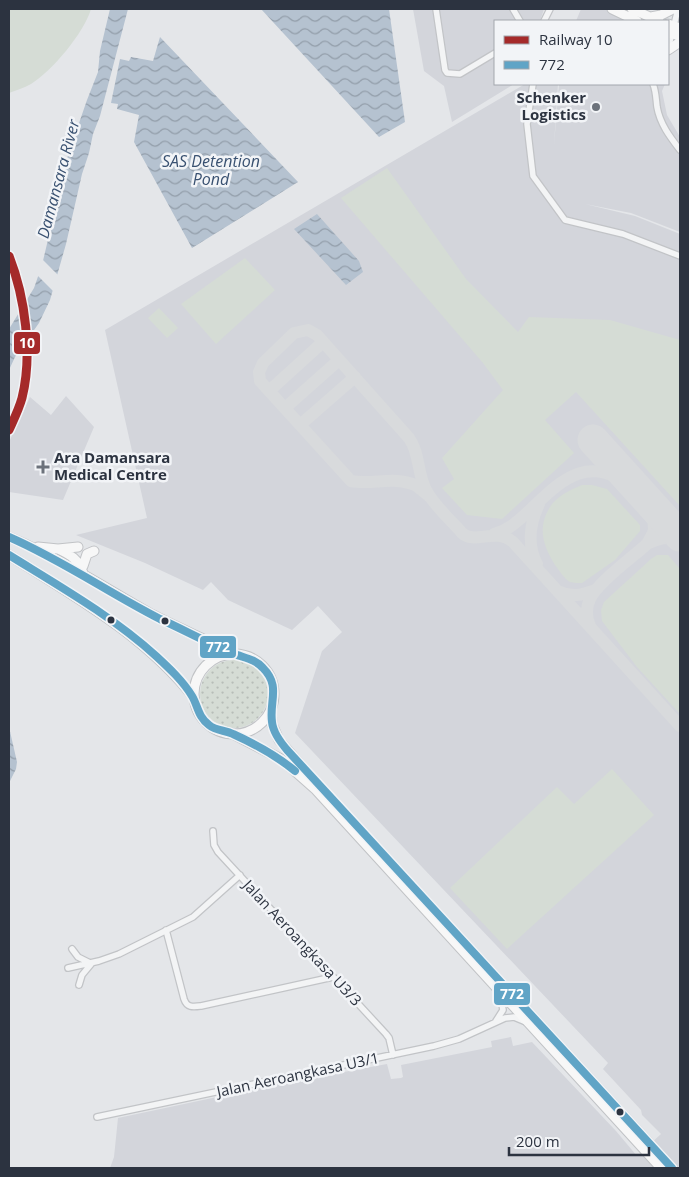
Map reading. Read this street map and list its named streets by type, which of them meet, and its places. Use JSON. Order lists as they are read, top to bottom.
{
  "streets": {
    "street": ["Jalan Aeroangkasa U3/3", "Jalan Aeroangkasa U3/1"]
  },
  "crossings": [
    ["Jalan Aeroangkasa U3/3", "Jalan Aeroangkasa U3/1"]
  ],
  "water": ["SAS Detention Pond", "Damansara River"],
  "places": {
    "other": ["Schenker Logistics"],
    "health": ["Ara Damansara Medical Centre"]
  },
  "lines": ["rail line 10", "transit line 772"],
  "legend": ["Railway 10", "772"],
  "scale_bar": "200 m"
}
